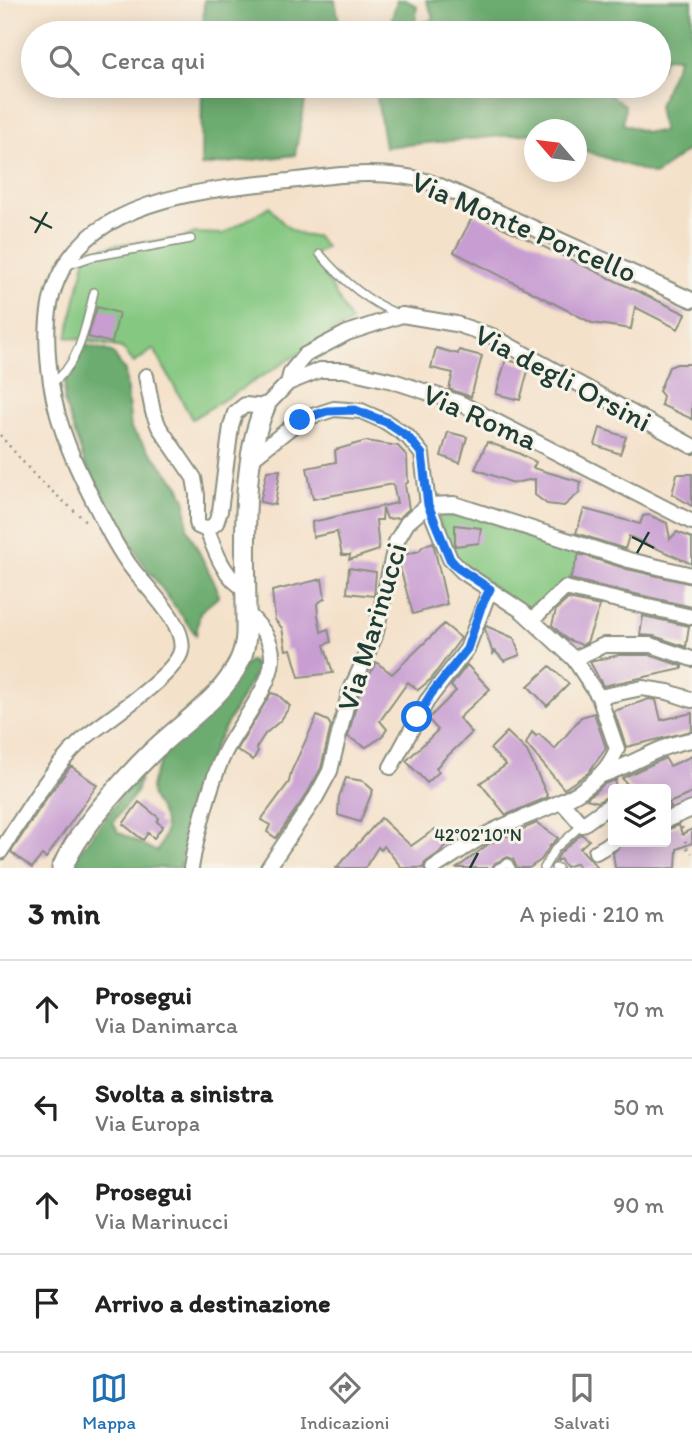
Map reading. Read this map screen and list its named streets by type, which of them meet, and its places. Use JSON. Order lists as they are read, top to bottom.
{
  "streets": {
    "street": [
      "Via Monte Porcello",
      "Via degli Orsini",
      "Via Roma",
      "Via Marinucci"
    ]
  },
  "crossings": [
    ["Via degli Orsini", "Via Roma"]
  ],
  "north": "top left",
  "page": {
    "search": "Cerca qui",
    "heading": ["3 min", "A piedi · 210 m"],
    "list": [
      ["Prosegui", "Via Danimarca", "70 m"],
      ["Svolta a sinistra", "Via Europa", "50 m"],
      ["Prosegui", "Via Marinucci", "90 m"],
      "Arrivo a destinazione"
    ],
    "nav": ["Mappa", "Indicazioni", "Salvati"]
  },
  "coordinates": ["42°02'10\"N"]
}
